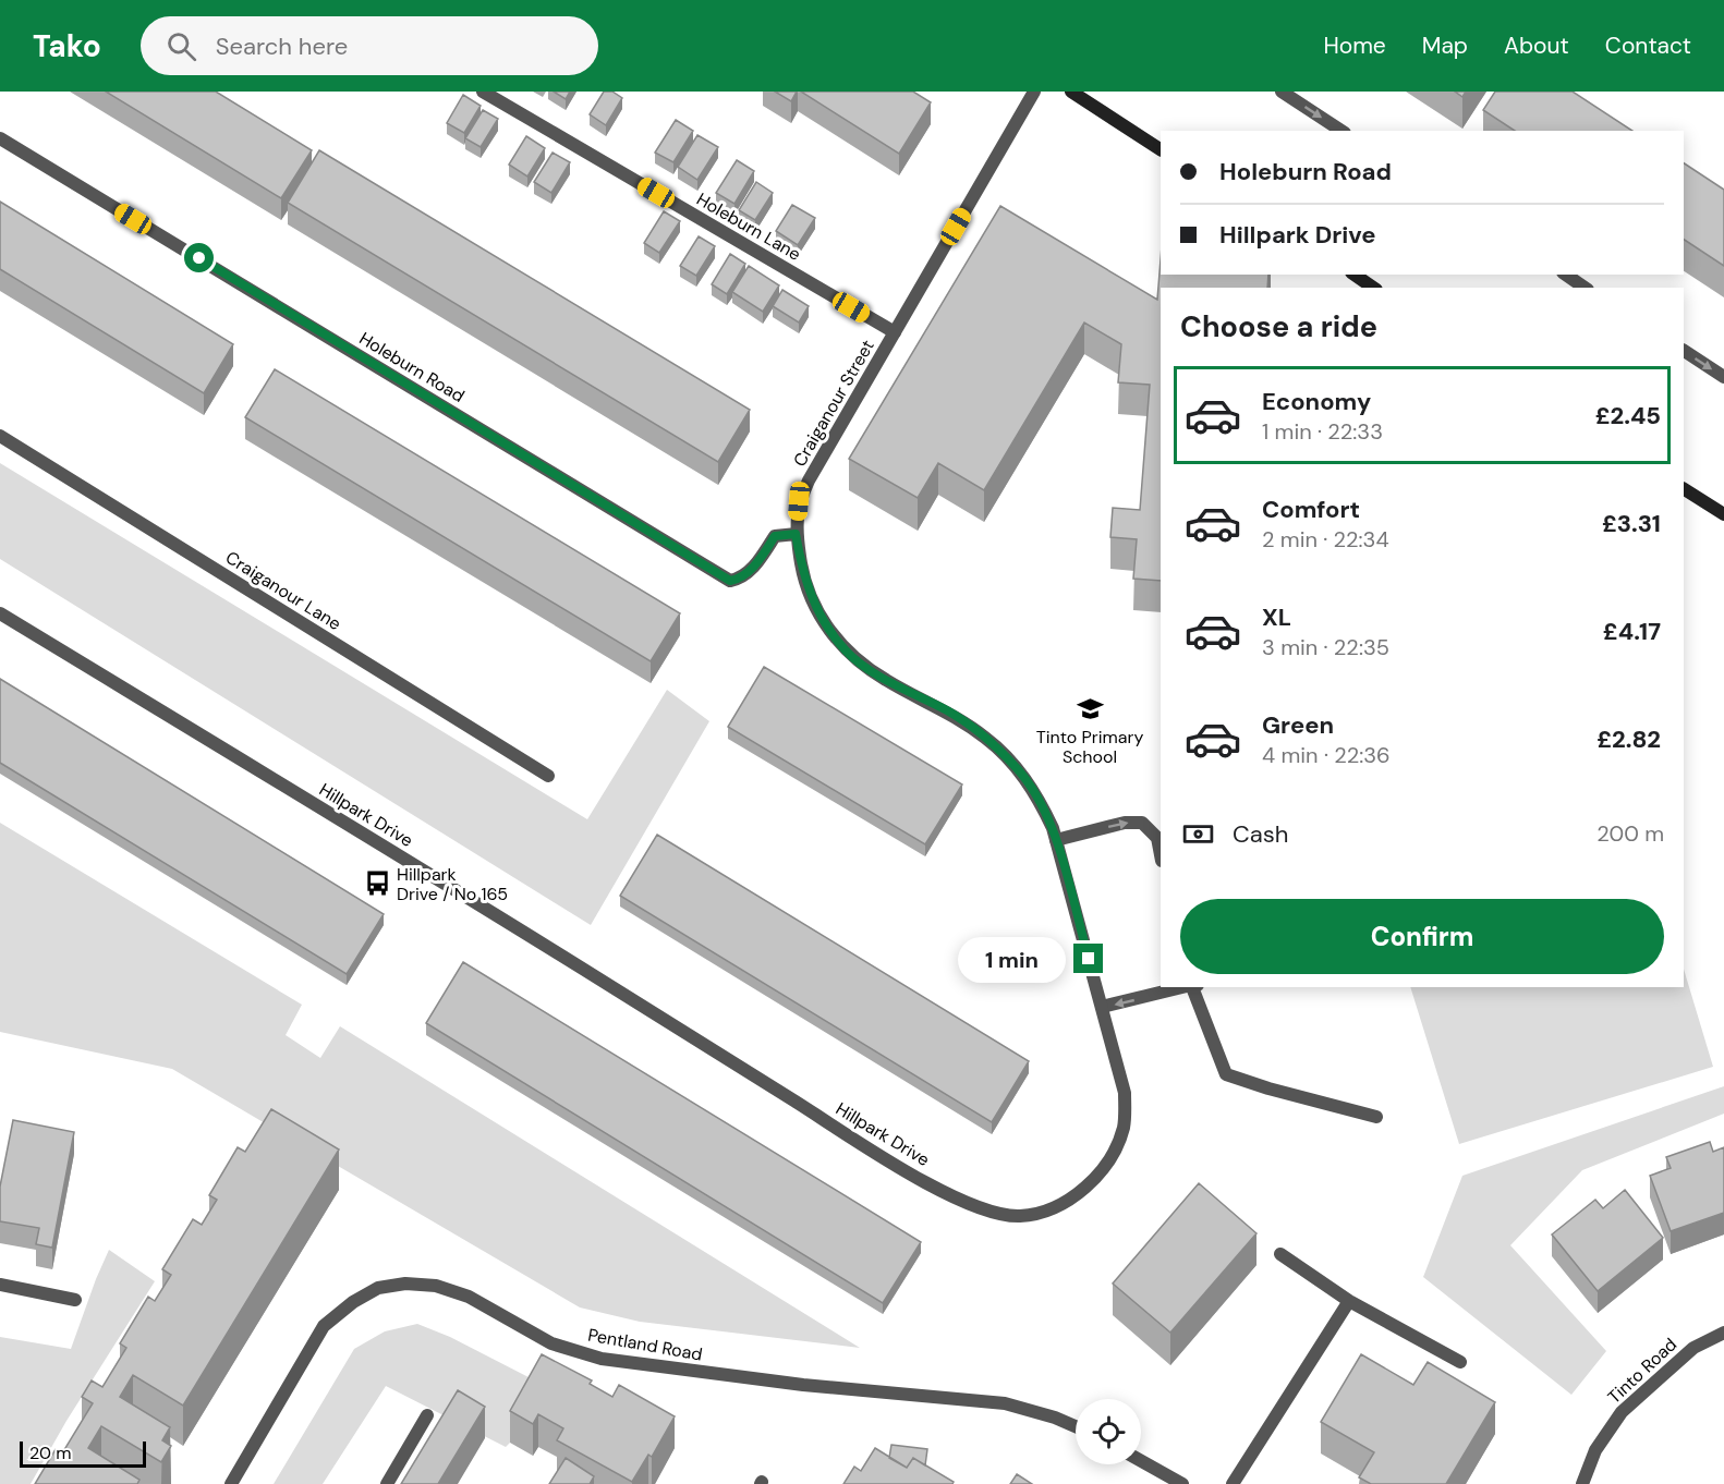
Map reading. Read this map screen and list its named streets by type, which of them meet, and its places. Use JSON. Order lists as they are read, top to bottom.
{
  "streets": {
    "street": [
      "Holeburn Lane",
      "Holeburn Road",
      "Craiganour Street",
      "Craiganour Lane",
      "Hillpark Drive",
      "Pentland Road",
      "Tinto Road"
    ]
  },
  "crossings": [
    ["Holeburn Lane", "Craiganour Street"],
    ["Holeburn Road", "Craiganour Street"],
    ["Holeburn Road", "Hillpark Drive"],
    ["Craiganour Street", "Hillpark Drive"]
  ],
  "places": {
    "school or university": ["Tinto Primary School"],
    "bus stop": ["Hillpark Drive / No 165"]
  },
  "scale_bar": "20 m",
  "page": {
    "header": "Tako",
    "search": "Search here",
    "nav": [
      "Home",
      "Map",
      "About",
      "Contact"
    ],
    "banner": ["Holeburn Road", "Hillpark Drive"],
    "heading": "Choose a ride",
    "list": [
      {
        "name": "Economy",
        "note": "1 min · 22:33",
        "value": "£2.45"
      },
      {
        "name": "Comfort",
        "note": "2 min · 22:34",
        "value": "£3.31"
      },
      {
        "name": "XL",
        "note": "3 min · 22:35",
        "value": "£4.17"
      },
      {
        "name": "Green",
        "note": "4 min · 22:36",
        "value": "£2.82"
      }
    ],
    "pay": ["Cash", "200 m"],
    "buttons": "Confirm",
    "bubble": "1 min",
    "scale": "20 m"
  }
}
